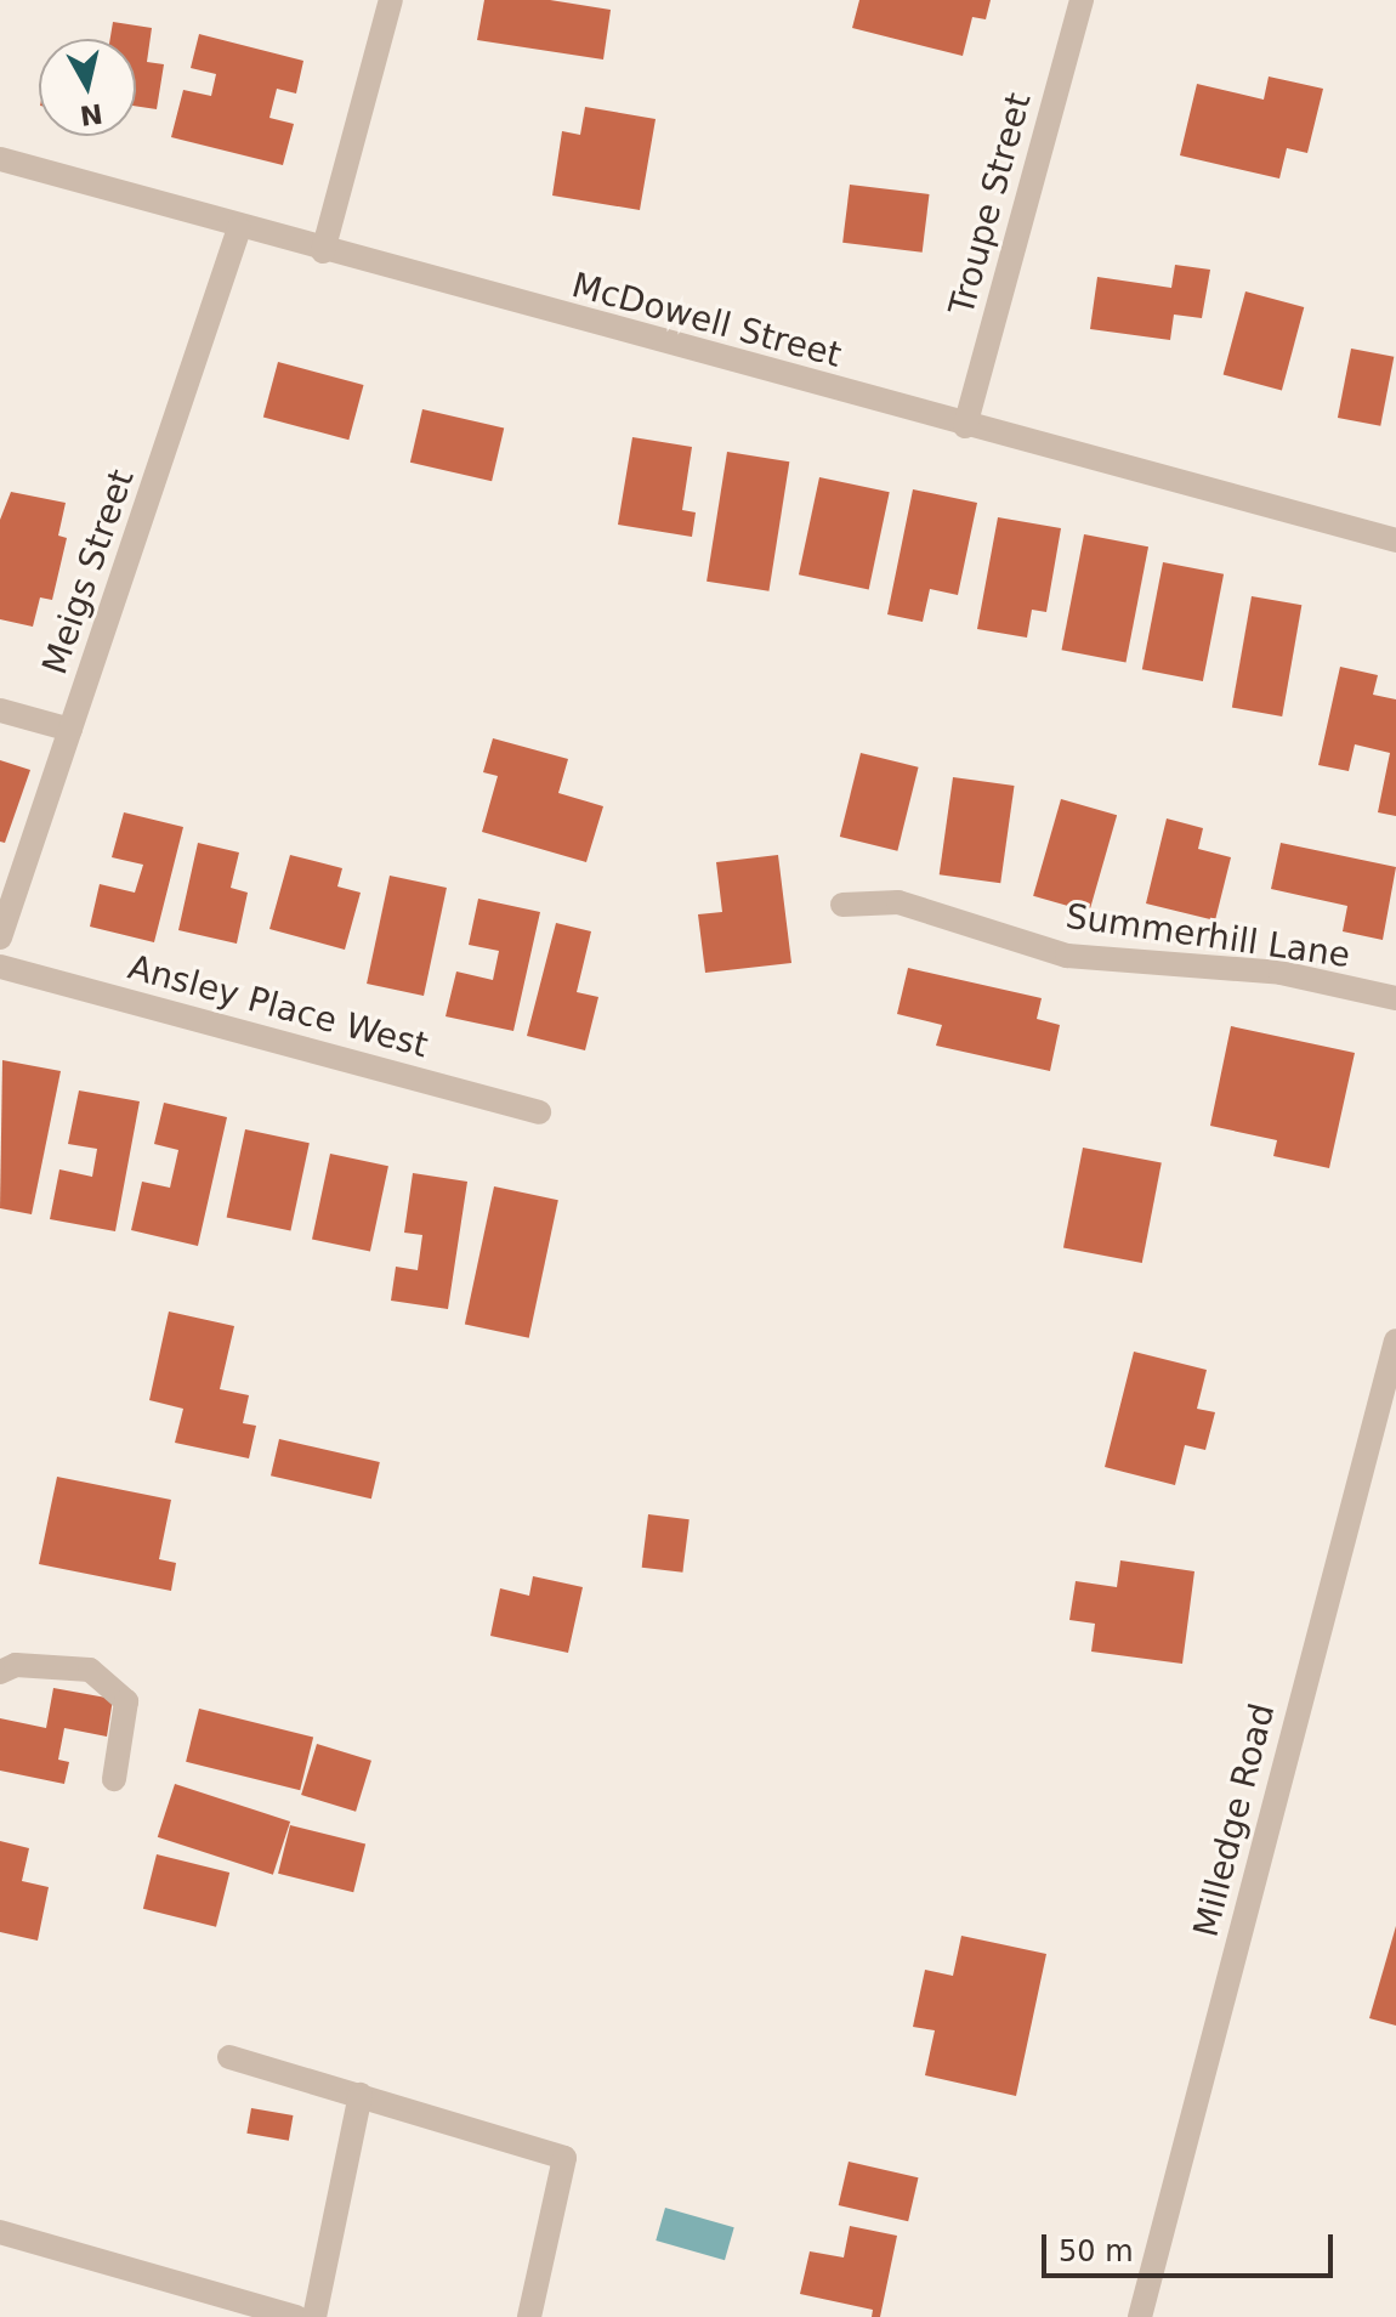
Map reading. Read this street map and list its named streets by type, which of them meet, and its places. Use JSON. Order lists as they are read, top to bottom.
{
  "streets": {
    "street": [
      "Troupe Street",
      "McDowell Street",
      "Meigs Street",
      "Summerhill Lane",
      "Ansley Place West",
      "Milledge Road"
    ]
  },
  "crossings": [
    ["Troupe Street", "McDowell Street"],
    ["McDowell Street", "Meigs Street"]
  ],
  "scale_bar": "50 m",
  "north": "bottom"
}
